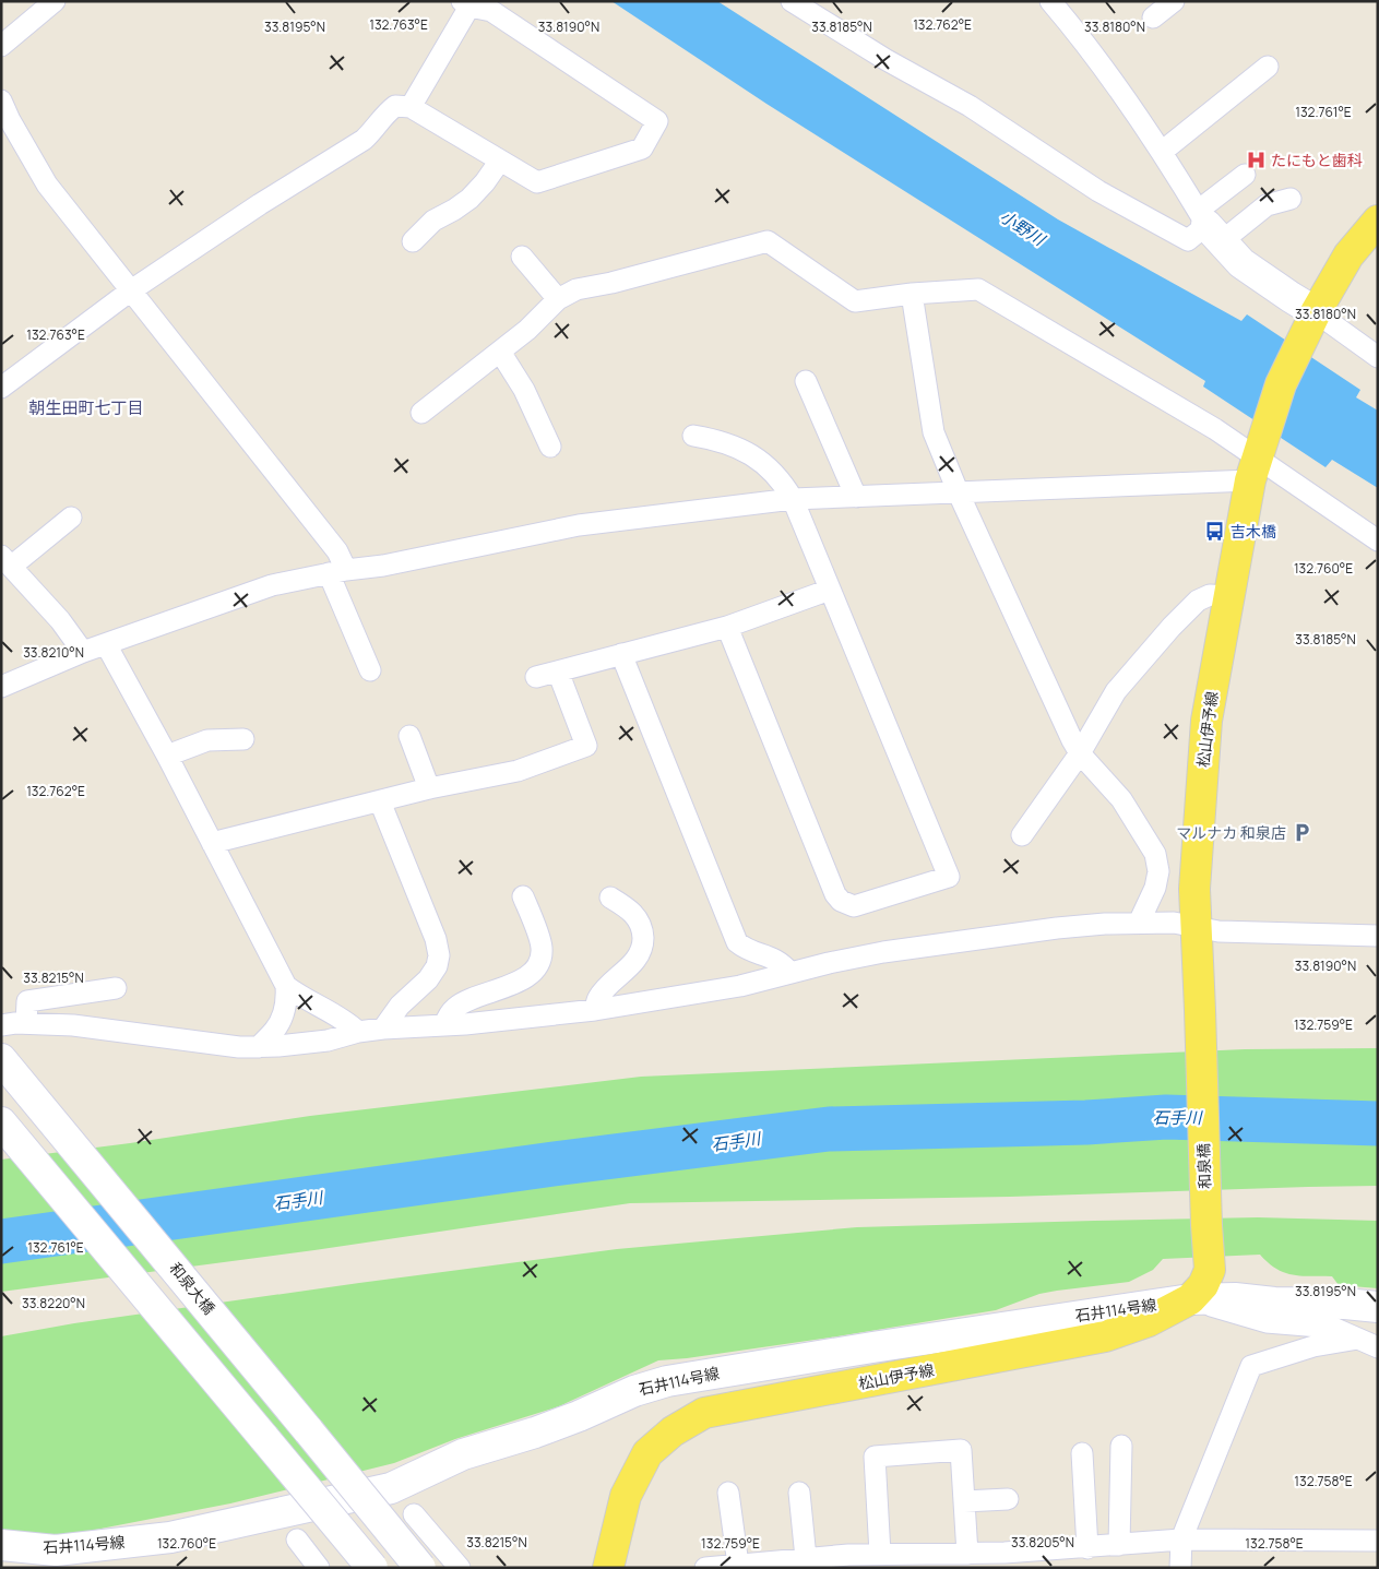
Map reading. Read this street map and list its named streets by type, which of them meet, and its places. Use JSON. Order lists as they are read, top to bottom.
{
  "streets": {
    "main road": ["松山伊予線", "和泉橋"],
    "street": ["和泉大橋", "石井114号線"]
  },
  "crossings": [
    ["松山伊予線", "和泉橋"],
    ["松山伊予線", "石井114号線"]
  ],
  "districts": ["朝生田町七丁目"],
  "water": ["小野川", "石手川"],
  "places": {
    "hospital": ["たにもと歯科"],
    "bus stop": ["吉木橋"],
    "parking": ["マルナカ 和泉店"]
  },
  "coordinates": [
    "132.763°E",
    "132.762°E",
    "33.8180°N",
    "33.8195°N",
    "33.8190°N",
    "33.8185°N",
    "132.761°E",
    "132.760°E",
    "33.8210°N",
    "33.8215°N",
    "132.759°E",
    "33.8220°N",
    "132.758°E",
    "33.8205°N"
  ]
}
